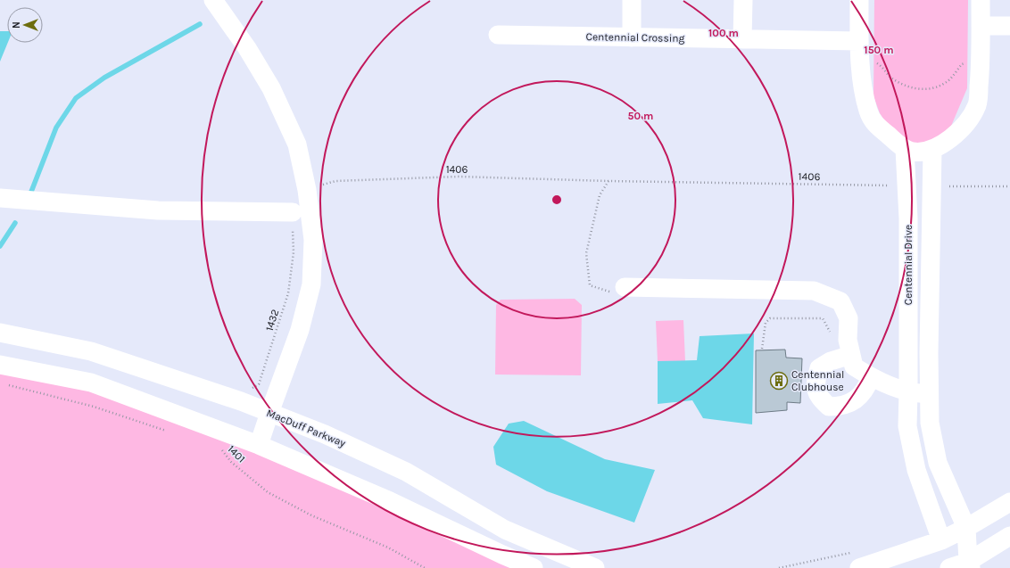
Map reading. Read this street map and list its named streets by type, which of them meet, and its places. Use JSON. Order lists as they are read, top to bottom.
{
  "streets": {
    "street": ["Centennial Crossing", "Centennial Drive", "MacDuff Parkway"],
    "path": ["1406", "1432", "1401"]
  },
  "crossings": [
    ["1406", "Centennial Drive"],
    ["1432", "MacDuff Parkway"]
  ],
  "places": {
    "building": ["Centennial Clubhouse"]
  },
  "north": "left",
  "rings": ["100 m", "150 m", "50 m"]
}
